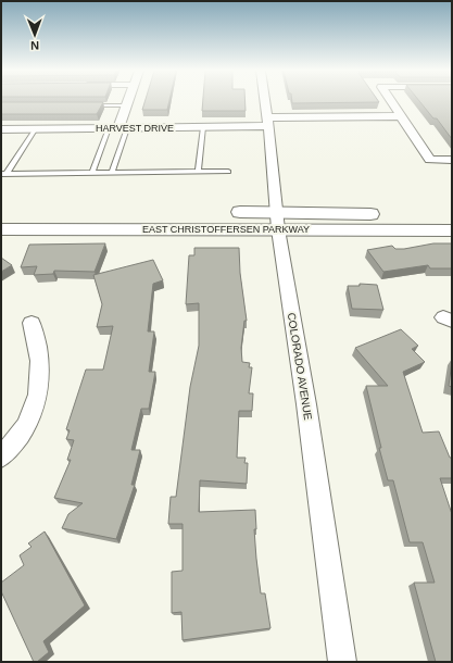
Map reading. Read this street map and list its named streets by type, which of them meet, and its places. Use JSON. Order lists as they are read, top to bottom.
{
  "streets": {
    "street": ["HARVEST DRIVE", "EAST CHRISTOFFERSEN PARKWAY", "COLORADO AVENUE"]
  },
  "crossings": [
    ["HARVEST DRIVE", "COLORADO AVENUE"],
    ["EAST CHRISTOFFERSEN PARKWAY", "COLORADO AVENUE"]
  ],
  "north": "bottom"
}
